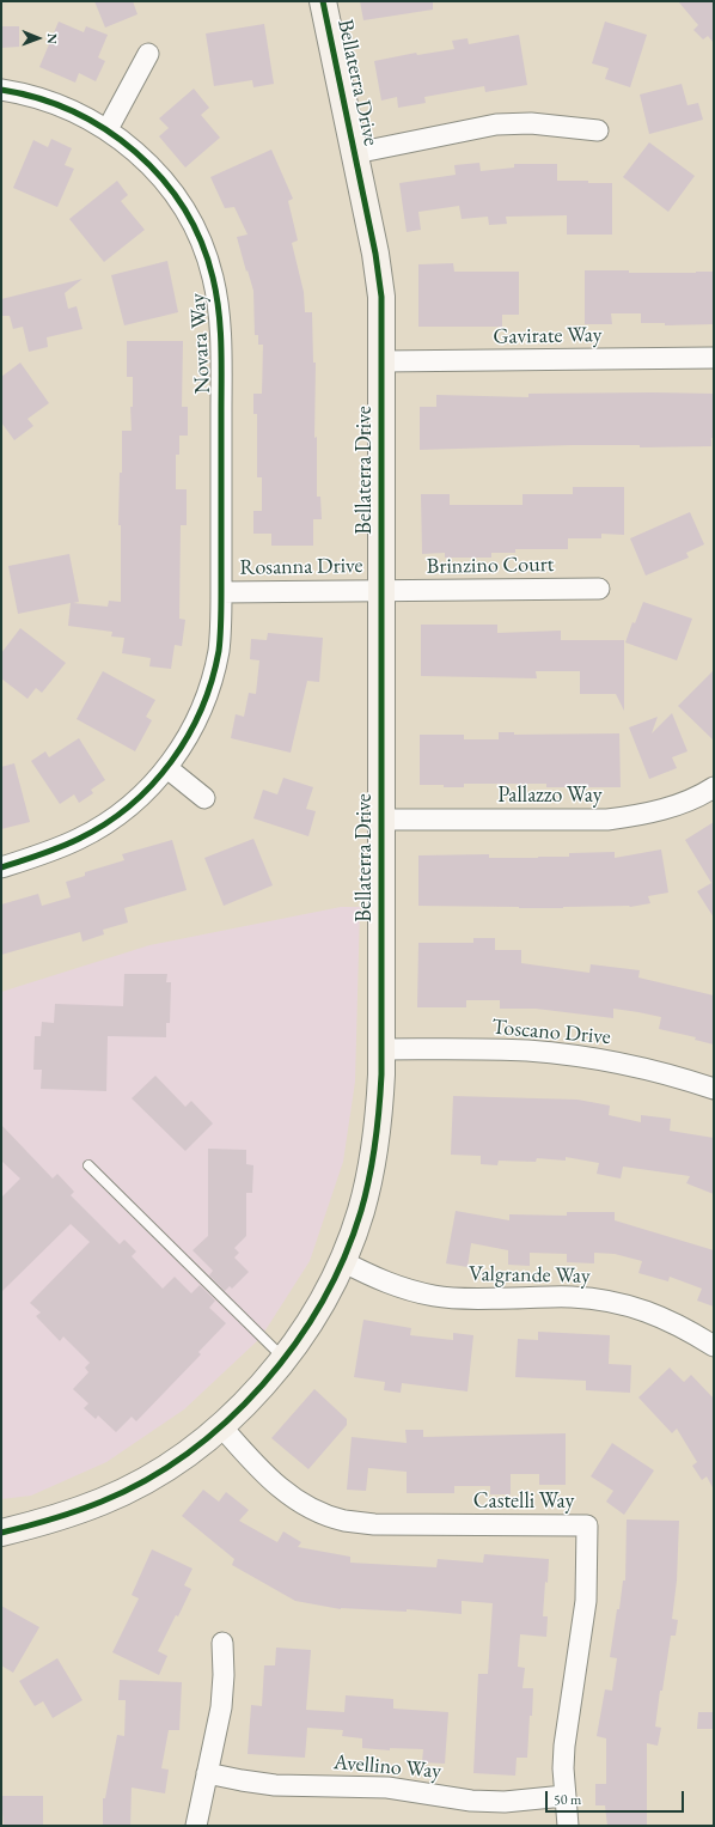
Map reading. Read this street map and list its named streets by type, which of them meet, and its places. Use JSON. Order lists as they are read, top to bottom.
{
  "streets": {
    "street": [
      "Bellaterra Drive",
      "Gavirate Way",
      "Novara Way",
      "Brinzino Court",
      "Rosanna Drive",
      "Pallazzo Way",
      "Toscano Drive",
      "Valgrande Way",
      "Castelli Way",
      "Avellino Way"
    ]
  },
  "crossings": [
    ["Bellaterra Drive", "Gavirate Way"],
    ["Bellaterra Drive", "Brinzino Court"],
    ["Bellaterra Drive", "Rosanna Drive"],
    ["Bellaterra Drive", "Pallazzo Way"],
    ["Bellaterra Drive", "Toscano Drive"],
    ["Bellaterra Drive", "Valgrande Way"],
    ["Bellaterra Drive", "Castelli Way"],
    ["Novara Way", "Rosanna Drive"],
    ["Brinzino Court", "Rosanna Drive"],
    ["Castelli Way", "Avellino Way"]
  ],
  "scale_bar": "50 m",
  "north": "right"
}
